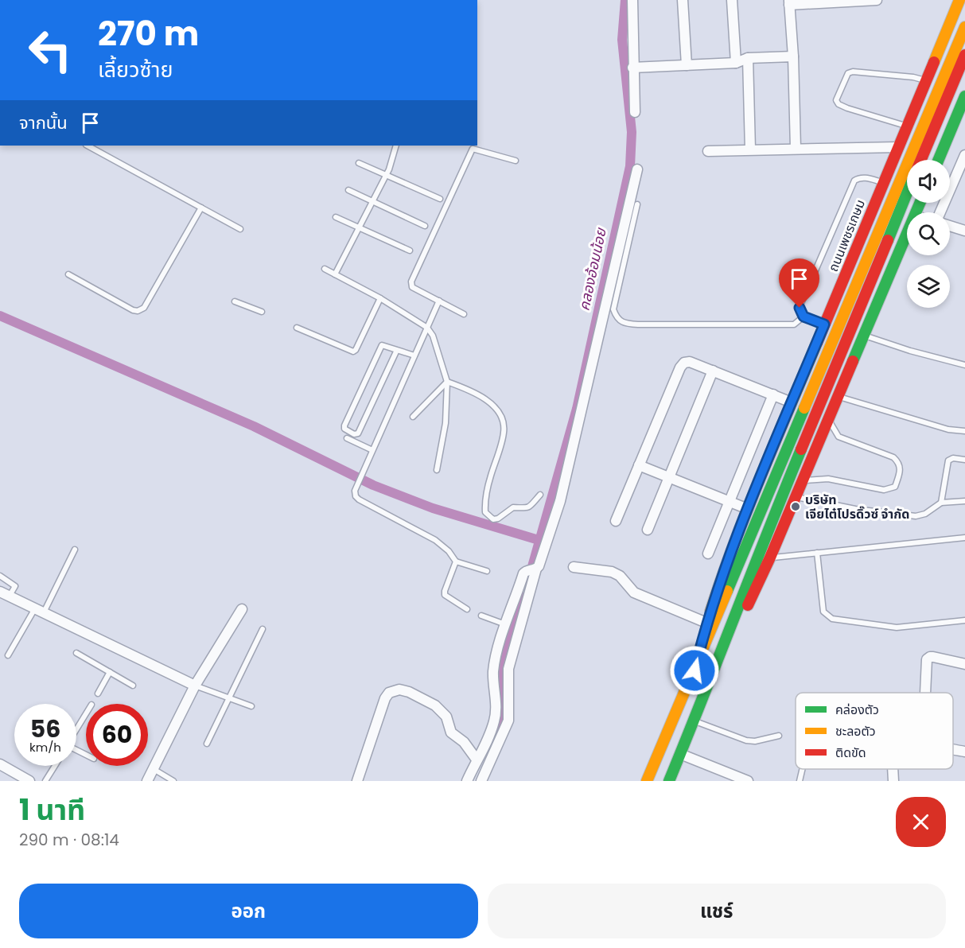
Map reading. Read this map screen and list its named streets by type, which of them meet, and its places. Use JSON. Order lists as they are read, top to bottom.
{
  "streets": {
    "main road": ["ถนนเพชรเกษม"]
  },
  "water": ["คลองอ้อมน้อย"],
  "places": ["บริษัท เจียไต๋โปรดิ๊วซ์ จำกัด"],
  "legend": ["คล่องตัว", "ชะลอตัว", "ติดขัด"],
  "page": {
    "turn": ["270 m", "เลี้ยวซ้าย"],
    "then": "จากนั้น",
    "speed": "56 km/h",
    "limit": "60",
    "heading": ["1 นาที", "290 m · 08:14"],
    "buttons": ["ออก", "แชร์"]
  }
}
